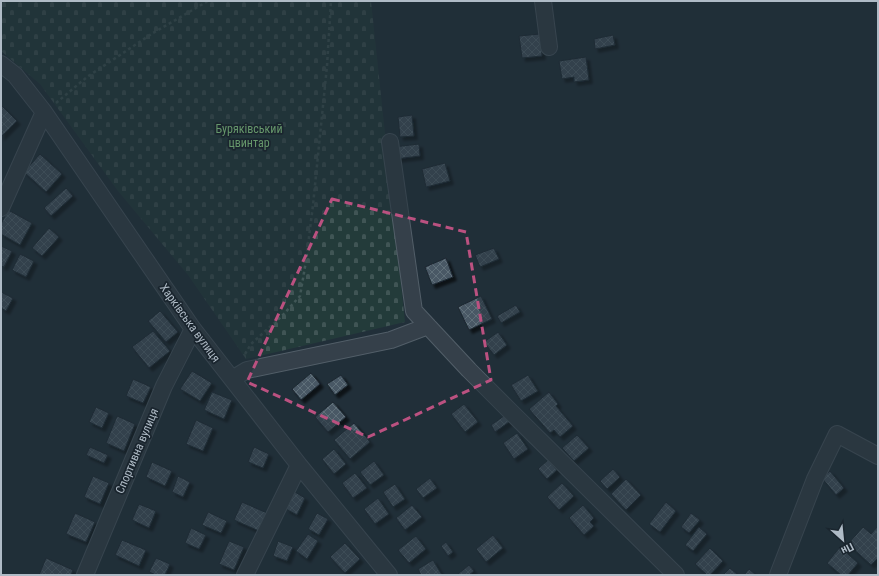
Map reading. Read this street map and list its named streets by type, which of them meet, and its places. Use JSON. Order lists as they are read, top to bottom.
{
  "streets": {
    "street": ["Харківська вулиця", "Спортивна вулиця"]
  },
  "crossings": [
    ["Харківська вулиця", "Спортивна вулиця"]
  ],
  "parks": ["Буряківський цвинтар"],
  "north": "bottom right"
}
